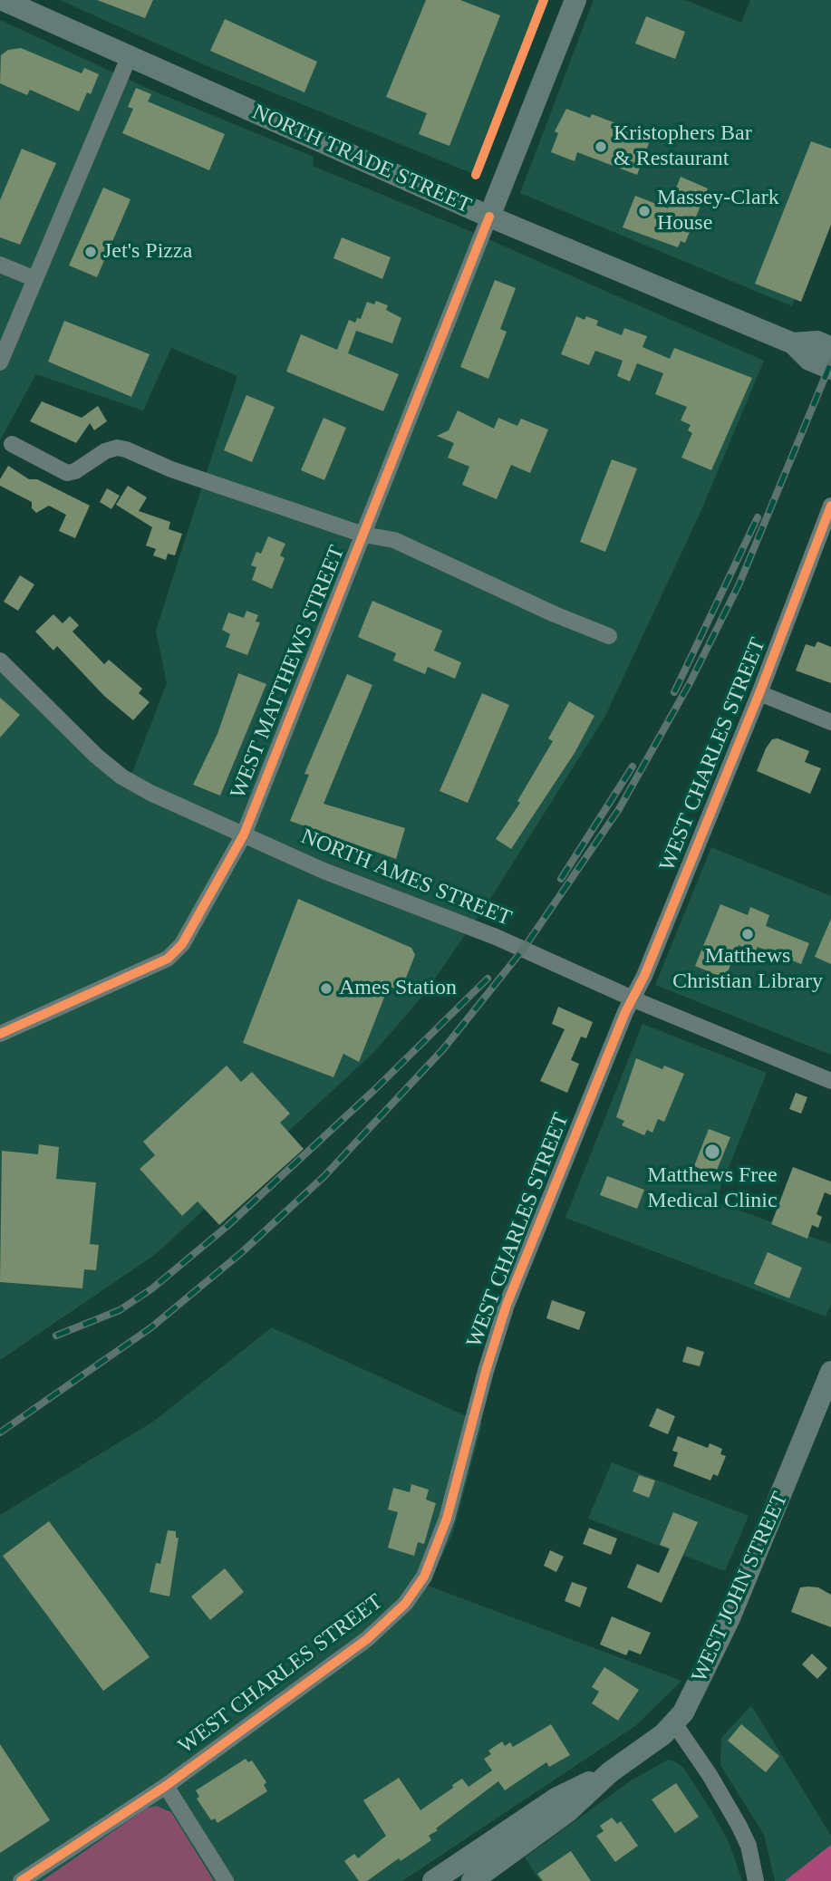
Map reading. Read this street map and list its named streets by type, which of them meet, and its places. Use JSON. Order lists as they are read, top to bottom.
{
  "streets": {
    "main road": ["NORTH TRADE STREET", "WEST JOHN STREET"],
    "street": ["WEST MATTHEWS STREET", "WEST CHARLES STREET", "NORTH AMES STREET"]
  },
  "crossings": [
    ["NORTH TRADE STREET", "WEST MATTHEWS STREET"],
    ["WEST MATTHEWS STREET", "NORTH AMES STREET"],
    ["WEST CHARLES STREET", "NORTH AMES STREET"]
  ],
  "places": [
    "Kristophers Bar & Restaurant",
    "Massey-Clark House",
    "Jet's Pizza",
    "Matthews Christian Library",
    "Ames Station",
    "Matthews Free Medical Clinic"
  ]
}
